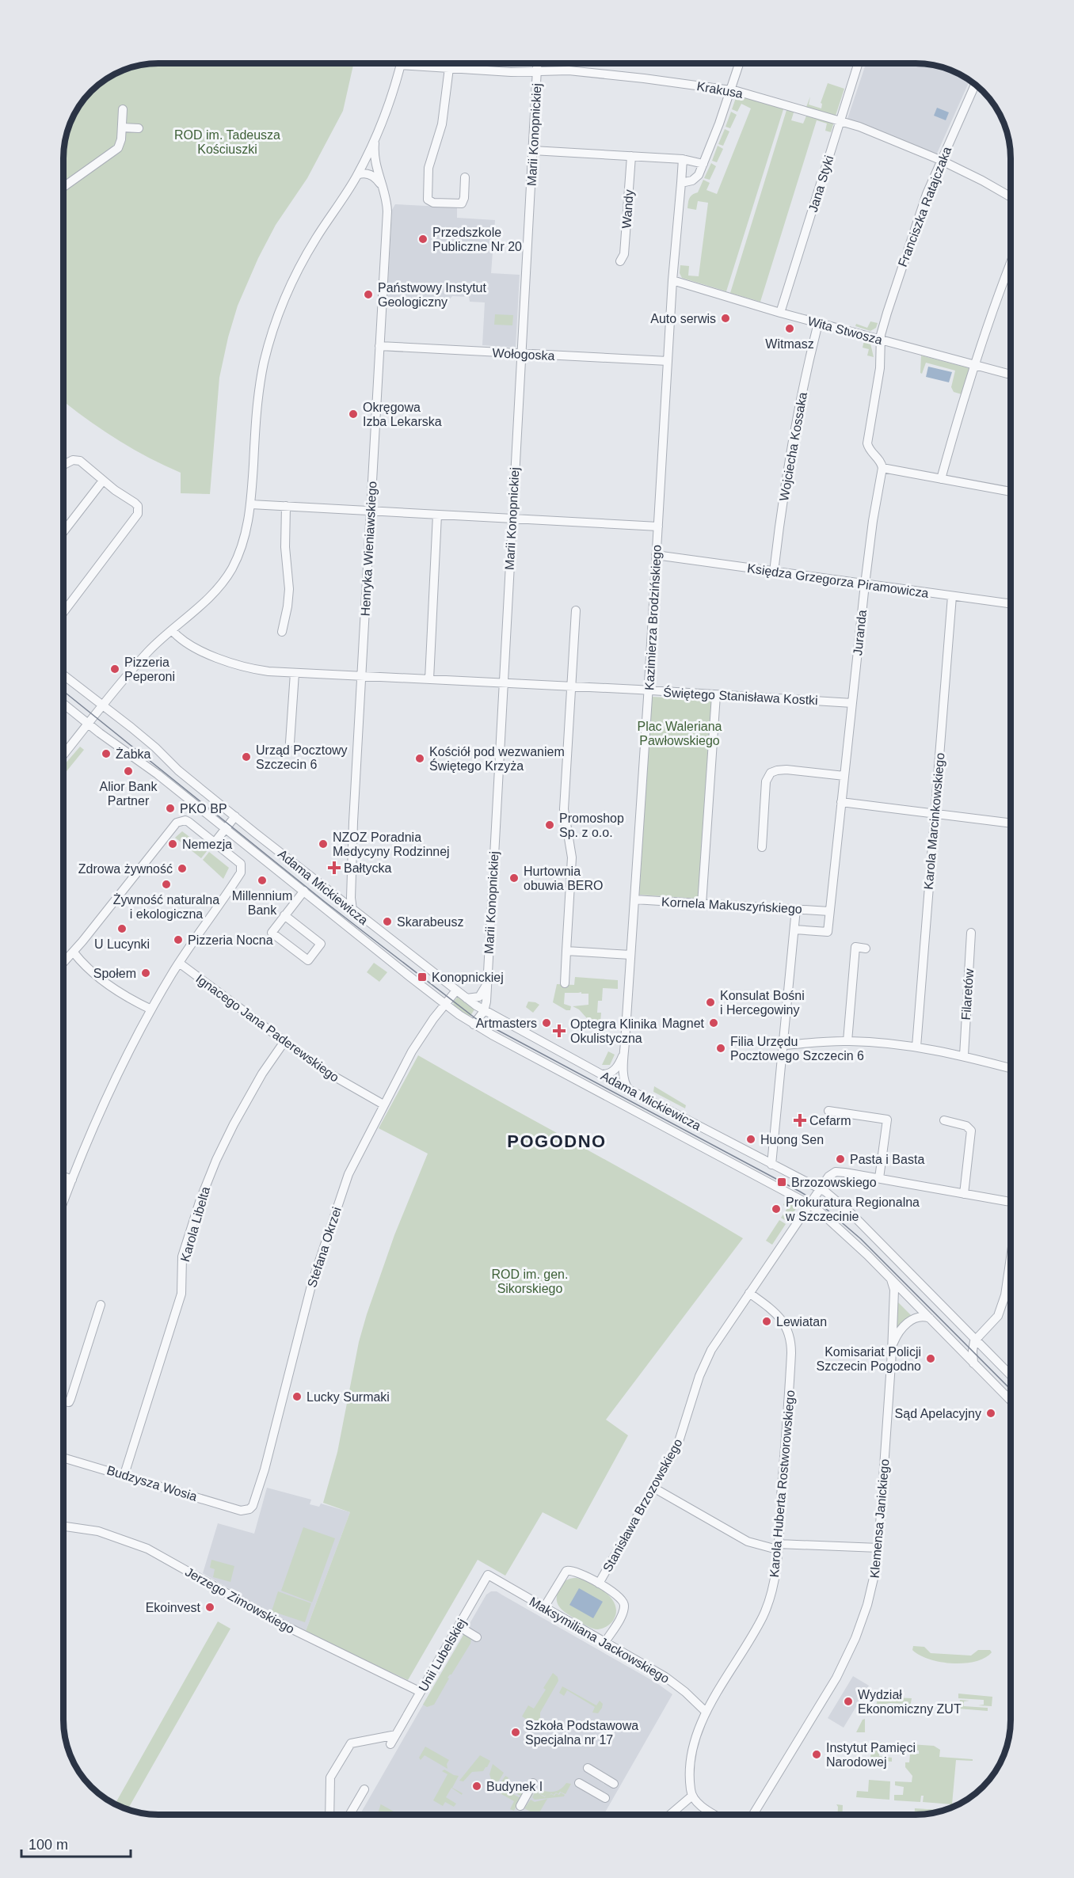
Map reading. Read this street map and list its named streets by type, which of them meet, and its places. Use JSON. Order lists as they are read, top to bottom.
{
  "streets": {
    "street": [
      "Krakusa",
      "Marii Konopnickiej",
      "Jana Styki",
      "Franciszka Ratajczaka",
      "Wandy",
      "Wita Stwosza",
      "Wołogoska",
      "Wojciecha Kossaka",
      "Henryka Wieniawskiego",
      "Księdza Grzegorza Piramowicza",
      "Kazimierza Brodzińskiego",
      "Juranda",
      "Świętego Stanisława Kostki",
      "Karola Marcinkowskiego",
      "Adama Mickiewicza",
      "Kornela Makuszyńskiego",
      "Filaretów",
      "Ignacego Jana Paderewskiego",
      "Karola Libelta",
      "Stefana Okrzei",
      "Budzysza Wosia",
      "Karola Huberta Rostworowskiego",
      "Stanisława Brzozowskiego",
      "Klemensa Janickiego",
      "Jerzego Zimowskiego",
      "Maksymiliana Jackowskiego",
      "Unii Lubelskiej"
    ]
  },
  "crossings": [
    ["Krakusa", "Marii Konopnickiej"],
    ["Krakusa", "Jana Styki"],
    ["Krakusa", "Franciszka Ratajczaka"],
    ["Marii Konopnickiej", "Wołogoska"],
    ["Marii Konopnickiej", "Świętego Stanisława Kostki"],
    ["Marii Konopnickiej", "Adama Mickiewicza"],
    ["Jana Styki", "Wita Stwosza"],
    ["Franciszka Ratajczaka", "Wita Stwosza"],
    ["Wita Stwosza", "Wojciecha Kossaka"],
    ["Wita Stwosza", "Kazimierza Brodzińskiego"],
    ["Wołogoska", "Henryka Wieniawskiego"],
    ["Wołogoska", "Kazimierza Brodzińskiego"],
    ["Wojciecha Kossaka", "Księdza Grzegorza Piramowicza"],
    ["Henryka Wieniawskiego", "Świętego Stanisława Kostki"],
    ["Henryka Wieniawskiego", "Adama Mickiewicza"],
    ["Księdza Grzegorza Piramowicza", "Kazimierza Brodzińskiego"],
    ["Księdza Grzegorza Piramowicza", "Juranda"],
    ["Księdza Grzegorza Piramowicza", "Karola Marcinkowskiego"],
    ["Kazimierza Brodzińskiego", "Świętego Stanisława Kostki"],
    ["Kazimierza Brodzińskiego", "Adama Mickiewicza"],
    ["Kazimierza Brodzińskiego", "Kornela Makuszyńskiego"],
    ["Juranda", "Świętego Stanisława Kostki"],
    ["Juranda", "Kornela Makuszyńskiego"],
    ["Adama Mickiewicza", "Stefana Okrzei"],
    ["Adama Mickiewicza", "Stanisława Brzozowskiego"],
    ["Adama Mickiewicza", "Klemensa Janickiego"],
    ["Ignacego Jana Paderewskiego", "Karola Libelta"],
    ["Ignacego Jana Paderewskiego", "Stefana Okrzei"],
    ["Karola Libelta", "Budzysza Wosia"],
    ["Stefana Okrzei", "Budzysza Wosia"],
    ["Karola Huberta Rostworowskiego", "Stanisława Brzozowskiego"],
    ["Karola Huberta Rostworowskiego", "Maksymiliana Jackowskiego"],
    ["Jerzego Zimowskiego", "Unii Lubelskiej"],
    ["Maksymiliana Jackowskiego", "Unii Lubelskiej"]
  ],
  "districts": ["POGODNO"],
  "parks": ["ROD im. Tadeusza Kościuszki", "Plac Waleriana Pawłowskiego", "ROD im. gen. Sikorskiego"],
  "places": {
    "other": [
      "Przedszkole Publiczne Nr 20",
      "Państwowy Instytut Geologiczny",
      "Auto serwis",
      "Witmasz",
      "Okręgowa Izba Lekarska",
      "Pizzeria Peperoni",
      "Żabka",
      "Urząd Pocztowy Szczecin 6",
      "Kościół pod wezwaniem Świętego Krzyża",
      "Alior Bank Partner",
      "PKO BP",
      "Promoshop Sp. z o.o.",
      "Nemezja",
      "NZOZ Poradnia Medycyny Rodzinnej",
      "Zdrowa żywność",
      "Hurtownia obuwia BERO",
      "Millennium Bank",
      "Żywność naturalna i ekologiczna",
      "Skarabeusz",
      "U Lucynki",
      "Pizzeria Nocna",
      "Społem",
      "Konsulat Bośni i Hercegowiny",
      "Artmasters",
      "Magnet",
      "Filia Urzędu Pocztowego Szczecin 6",
      "Huong Sen",
      "Pasta i Basta",
      "Prokuratura Regionalna w Szczecinie",
      "Lewiatan",
      "Komisariat Policji Szczecin Pogodno",
      "Lucky Surmaki",
      "Sąd Apelacyjny",
      "Ekoinvest",
      "Wydział Ekonomiczny ZUT",
      "Szkoła Podstawowa Specjalna nr 17",
      "Instytut Pamięci Narodowej",
      "Budynek I"
    ],
    "health": ["Bałtycka", "Optegra Klinika Okulistyczna", "Cefarm"],
    "transit": ["Konopnickiej", "Brzozowskiego"]
  },
  "scale_bar": "100 m"
}
